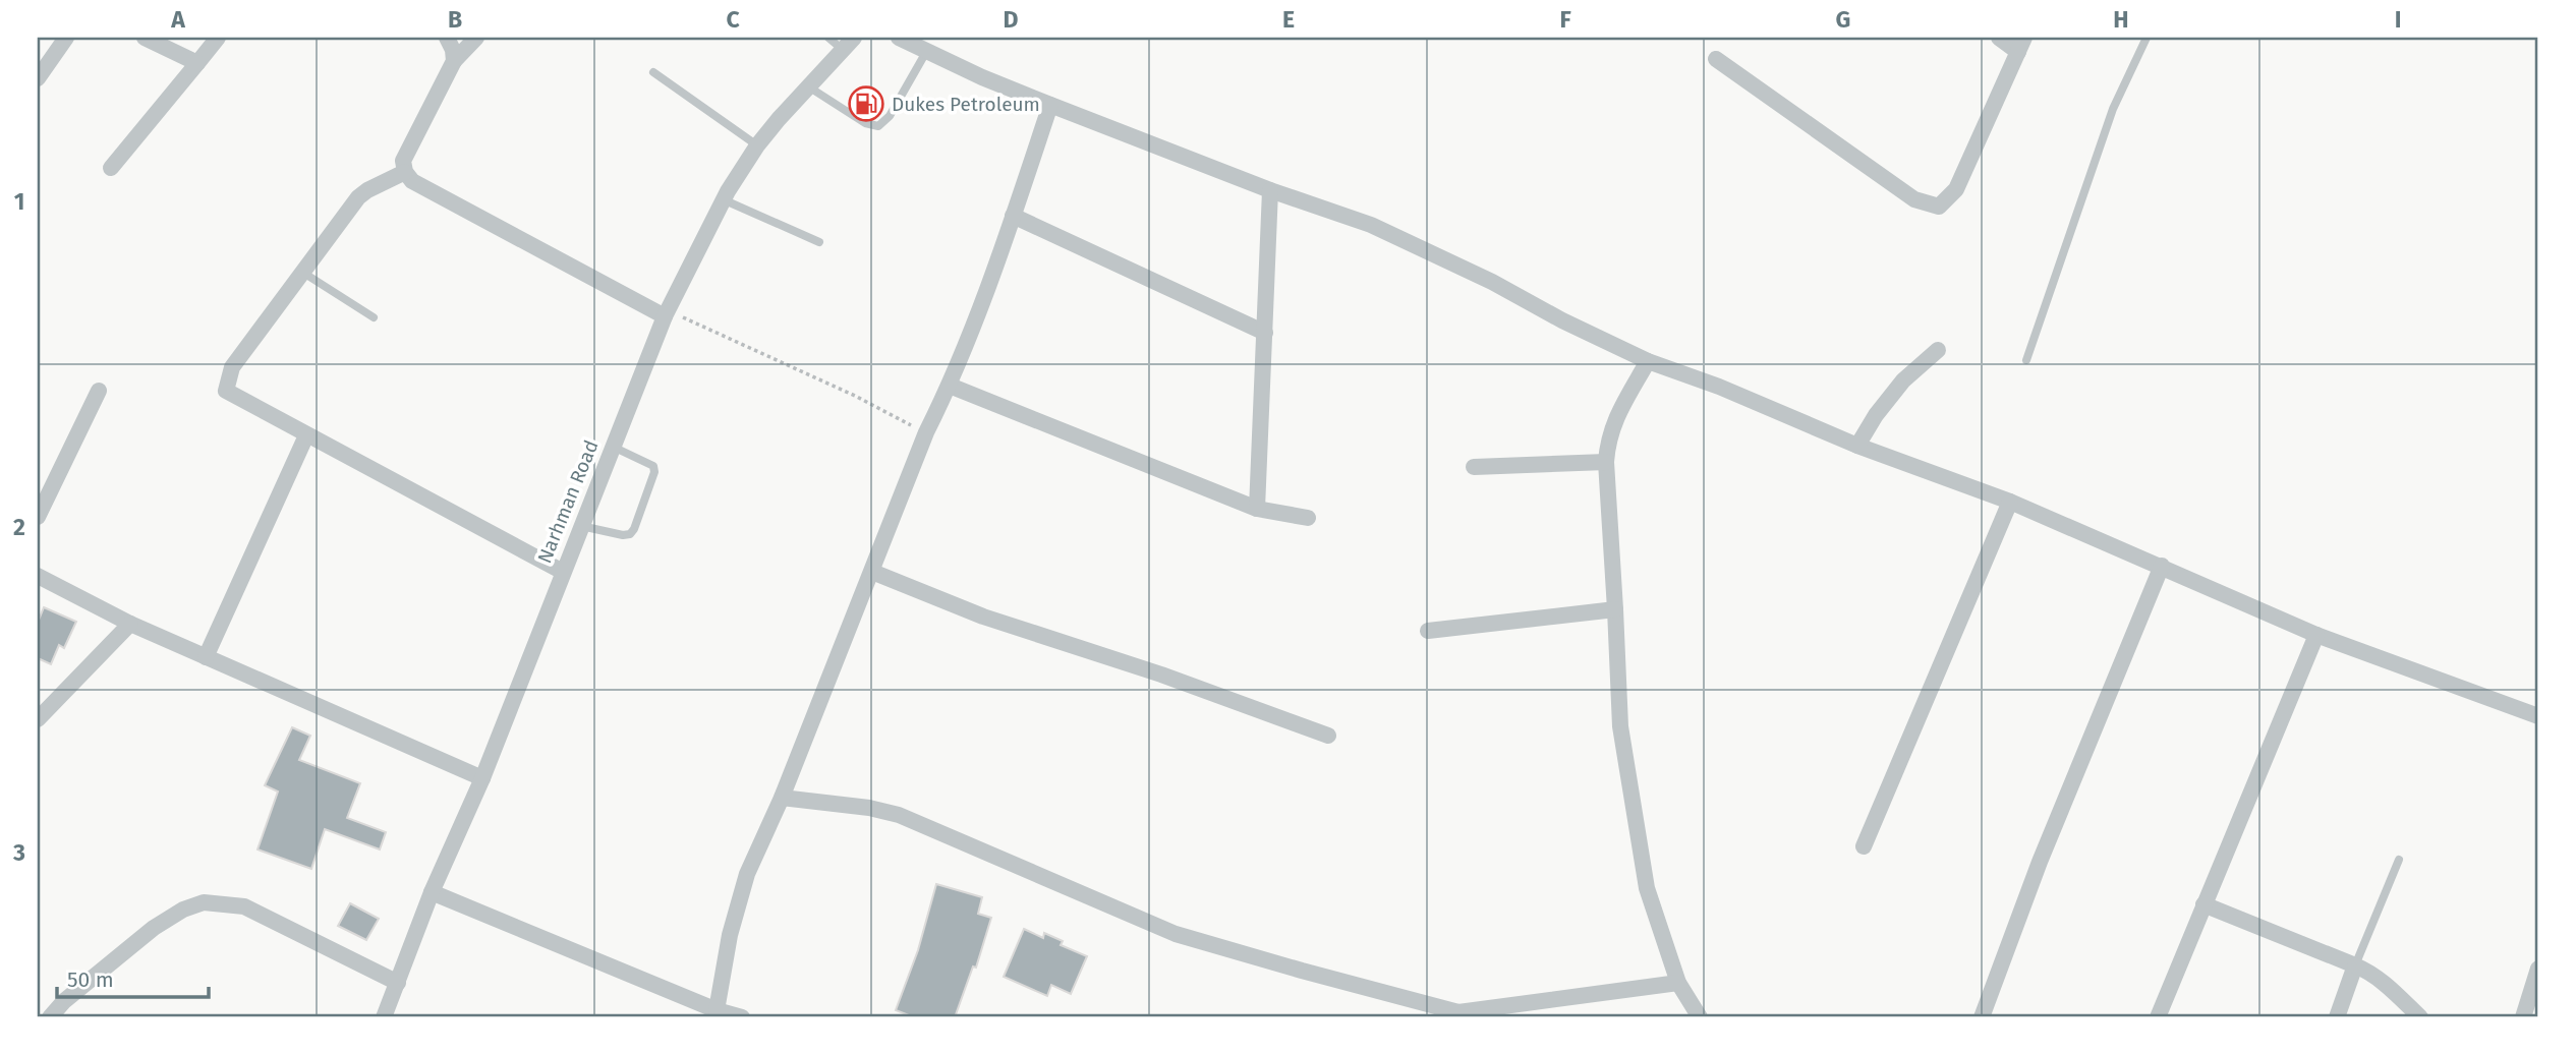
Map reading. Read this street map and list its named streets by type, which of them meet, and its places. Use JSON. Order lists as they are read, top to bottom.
{
  "streets": {
    "street": ["Narhman Road"]
  },
  "places": {
    "fuel station": ["Dukes Petroleum"]
  },
  "scale_bar": "50 m",
  "grid": {
    "columns": [
      "A",
      "B",
      "C",
      "D",
      "E",
      "F",
      "G",
      "H",
      "I"
    ],
    "rows": ["1", "2", "3"]
  }
}
